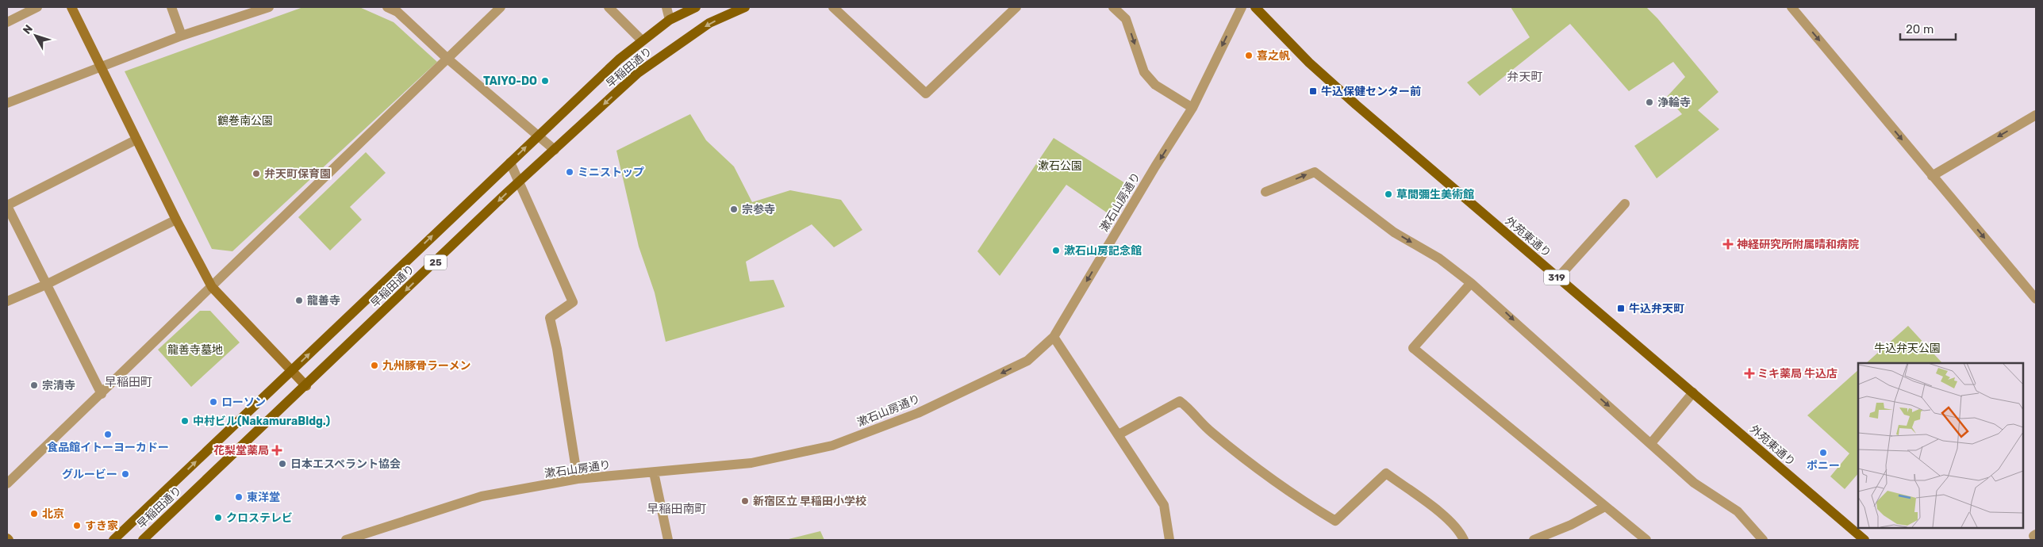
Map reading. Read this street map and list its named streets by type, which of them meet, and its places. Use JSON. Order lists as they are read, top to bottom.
{
  "streets": {
    "main road": [
      "早稲田通り",
      "外苑東通り",
      "25",
      "319"
    ],
    "street": ["漱石山房通り"]
  },
  "one_way": ["漱石山房通り"],
  "districts": ["弁天町", "早稲田町", "早稲田南町"],
  "parks": [
    "鶴巻南公園",
    "漱石公園",
    "牛込弁天公園",
    "龍善寺墓地"
  ],
  "places": {
    "other": [
      "喜之帆",
      "TAIYO-DO",
      "浄輪寺",
      "ミニストップ",
      "弁天町保育園",
      "草間彌生美術館",
      "宗参寺",
      "漱石山房記念館",
      "龍善寺",
      "九州豚骨ラーメン",
      "宗清寺",
      "ローソン",
      "中村ビル(NakamuraBldg.)",
      "食品館イトーヨーカドー",
      "ポニー",
      "日本エスペラント協会",
      "グルービー",
      "東洋堂",
      "新宿区立 早稲田小学校",
      "北京",
      "クロステレビ",
      "すき家"
    ],
    "transit": ["牛込保健センター前", "牛込弁天町"],
    "health": ["神経研究所附属晴和病院", "ミキ薬局 牛込店", "花梨堂薬局"]
  },
  "scale_bar": "20 m",
  "north": "top left"
}
